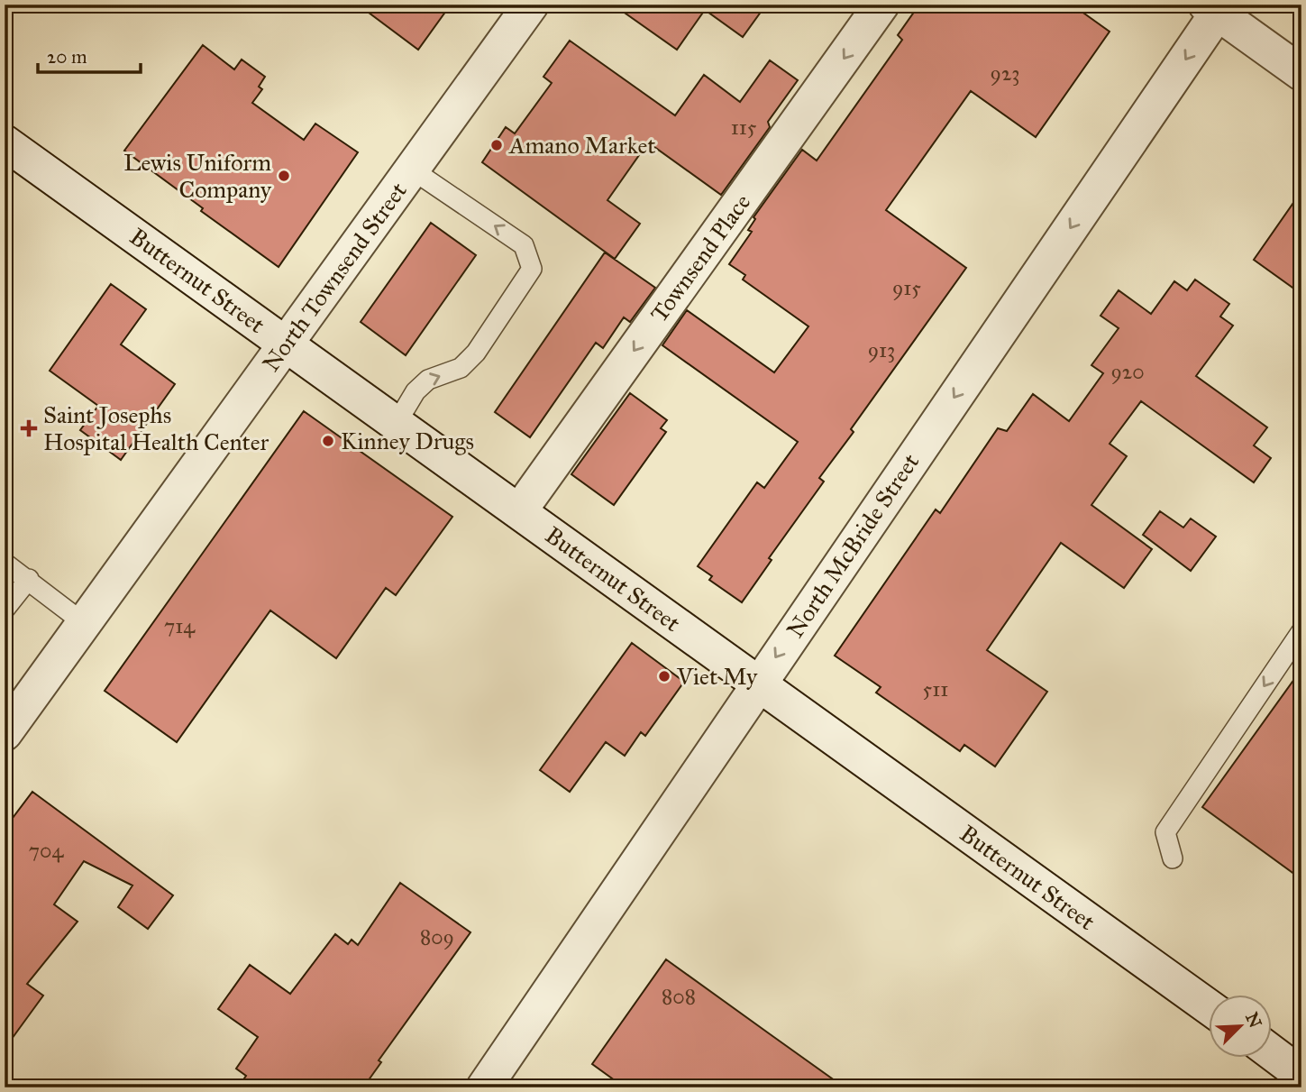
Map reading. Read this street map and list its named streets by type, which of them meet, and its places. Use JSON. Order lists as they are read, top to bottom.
{
  "streets": {
    "street": [
      "Townsend Place",
      "North Townsend Street",
      "Butternut Street",
      "North McBride Street"
    ]
  },
  "crossings": [
    ["Townsend Place", "Butternut Street"],
    ["North Townsend Street", "Butternut Street"],
    ["Butternut Street", "North McBride Street"]
  ],
  "one_way": ["Townsend Place", "North McBride Street"],
  "places": {
    "other": [
      "Amano Market",
      "Lewis Uniform Company",
      "Kinney Drugs",
      "Viet My"
    ],
    "health": ["Saint Josephs Hospital Health Center"]
  },
  "house_numbers": [
    "923",
    "115",
    "915",
    "913",
    "920",
    "714",
    "511",
    "704",
    "809",
    "808"
  ],
  "scale_bar": "20 m",
  "north": "top right"
}
